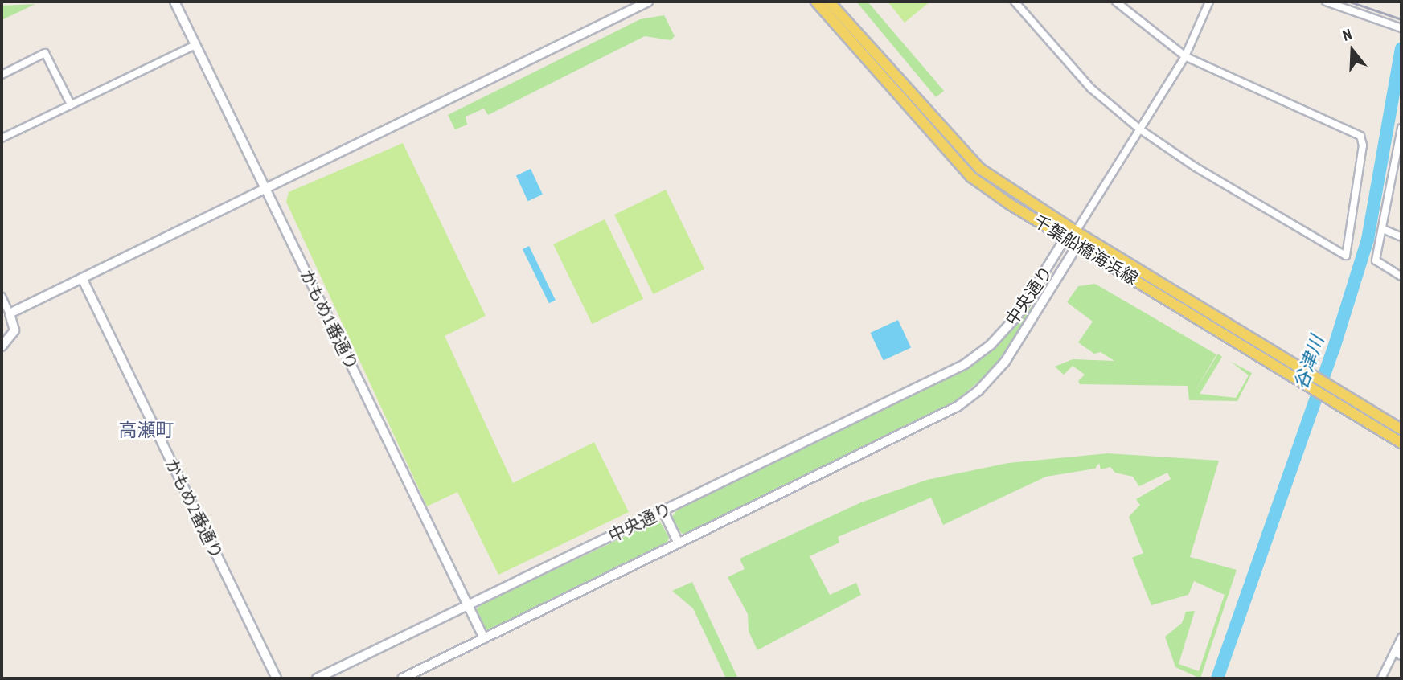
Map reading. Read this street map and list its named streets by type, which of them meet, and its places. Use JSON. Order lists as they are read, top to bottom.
{
  "streets": {
    "main road": ["千葉船橋海浜線"],
    "street": ["中央通り", "かもめ1番通り", "かもめ2番通り"]
  },
  "crossings": [
    ["千葉船橋海浜線", "中央通り"],
    ["中央通り", "かもめ1番通り"]
  ],
  "districts": ["高瀬町"],
  "water": ["谷津川"],
  "north": "top"
}
